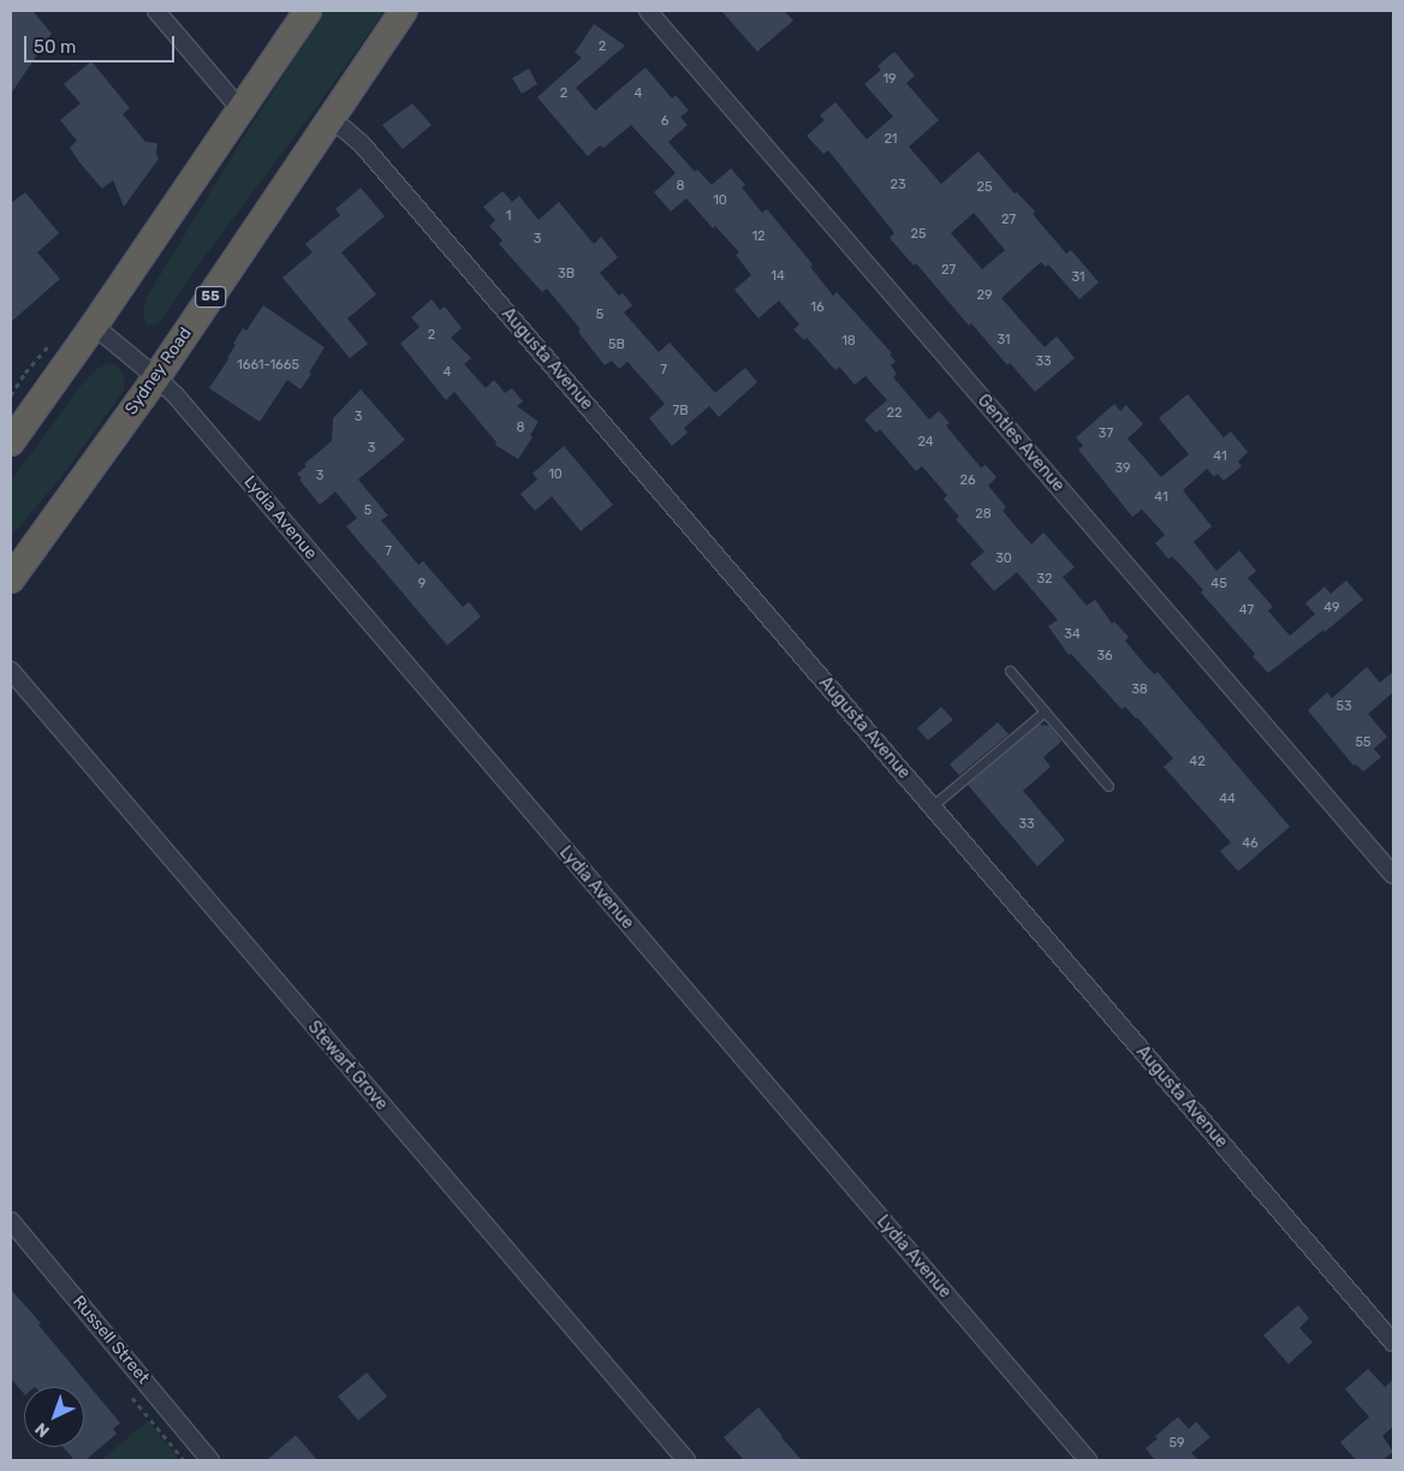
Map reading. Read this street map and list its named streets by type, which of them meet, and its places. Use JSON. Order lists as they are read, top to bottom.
{
  "streets": {
    "highway": ["55", "Sydney Road"],
    "street": [
      "Augusta Avenue",
      "Gentles Avenue",
      "Lydia Avenue",
      "Stewart Grove",
      "Russell Street"
    ]
  },
  "crossings": [
    ["Augusta Avenue", "Sydney Road"],
    ["Sydney Road", "Lydia Avenue"]
  ],
  "house_numbers": [
    "2",
    "19",
    "2",
    "4",
    "6",
    "21",
    "23",
    "8",
    "25",
    "10",
    "1",
    "27",
    "25",
    "12",
    "3",
    "27",
    "3B",
    "14",
    "31",
    "29",
    "16",
    "5",
    "2",
    "31",
    "18",
    "5B",
    "33",
    "1661-1665",
    "7",
    "4",
    "7B",
    "22",
    "3",
    "8",
    "37",
    "24",
    "3",
    "41",
    "39",
    "10",
    "3",
    "26",
    "41",
    "5",
    "28",
    "7",
    "30",
    "32",
    "9",
    "45",
    "49",
    "47",
    "34",
    "36",
    "38",
    "53",
    "55",
    "42",
    "44",
    "33",
    "46",
    "59"
  ],
  "scale_bar": "50 m",
  "north": "bottom left"
}
